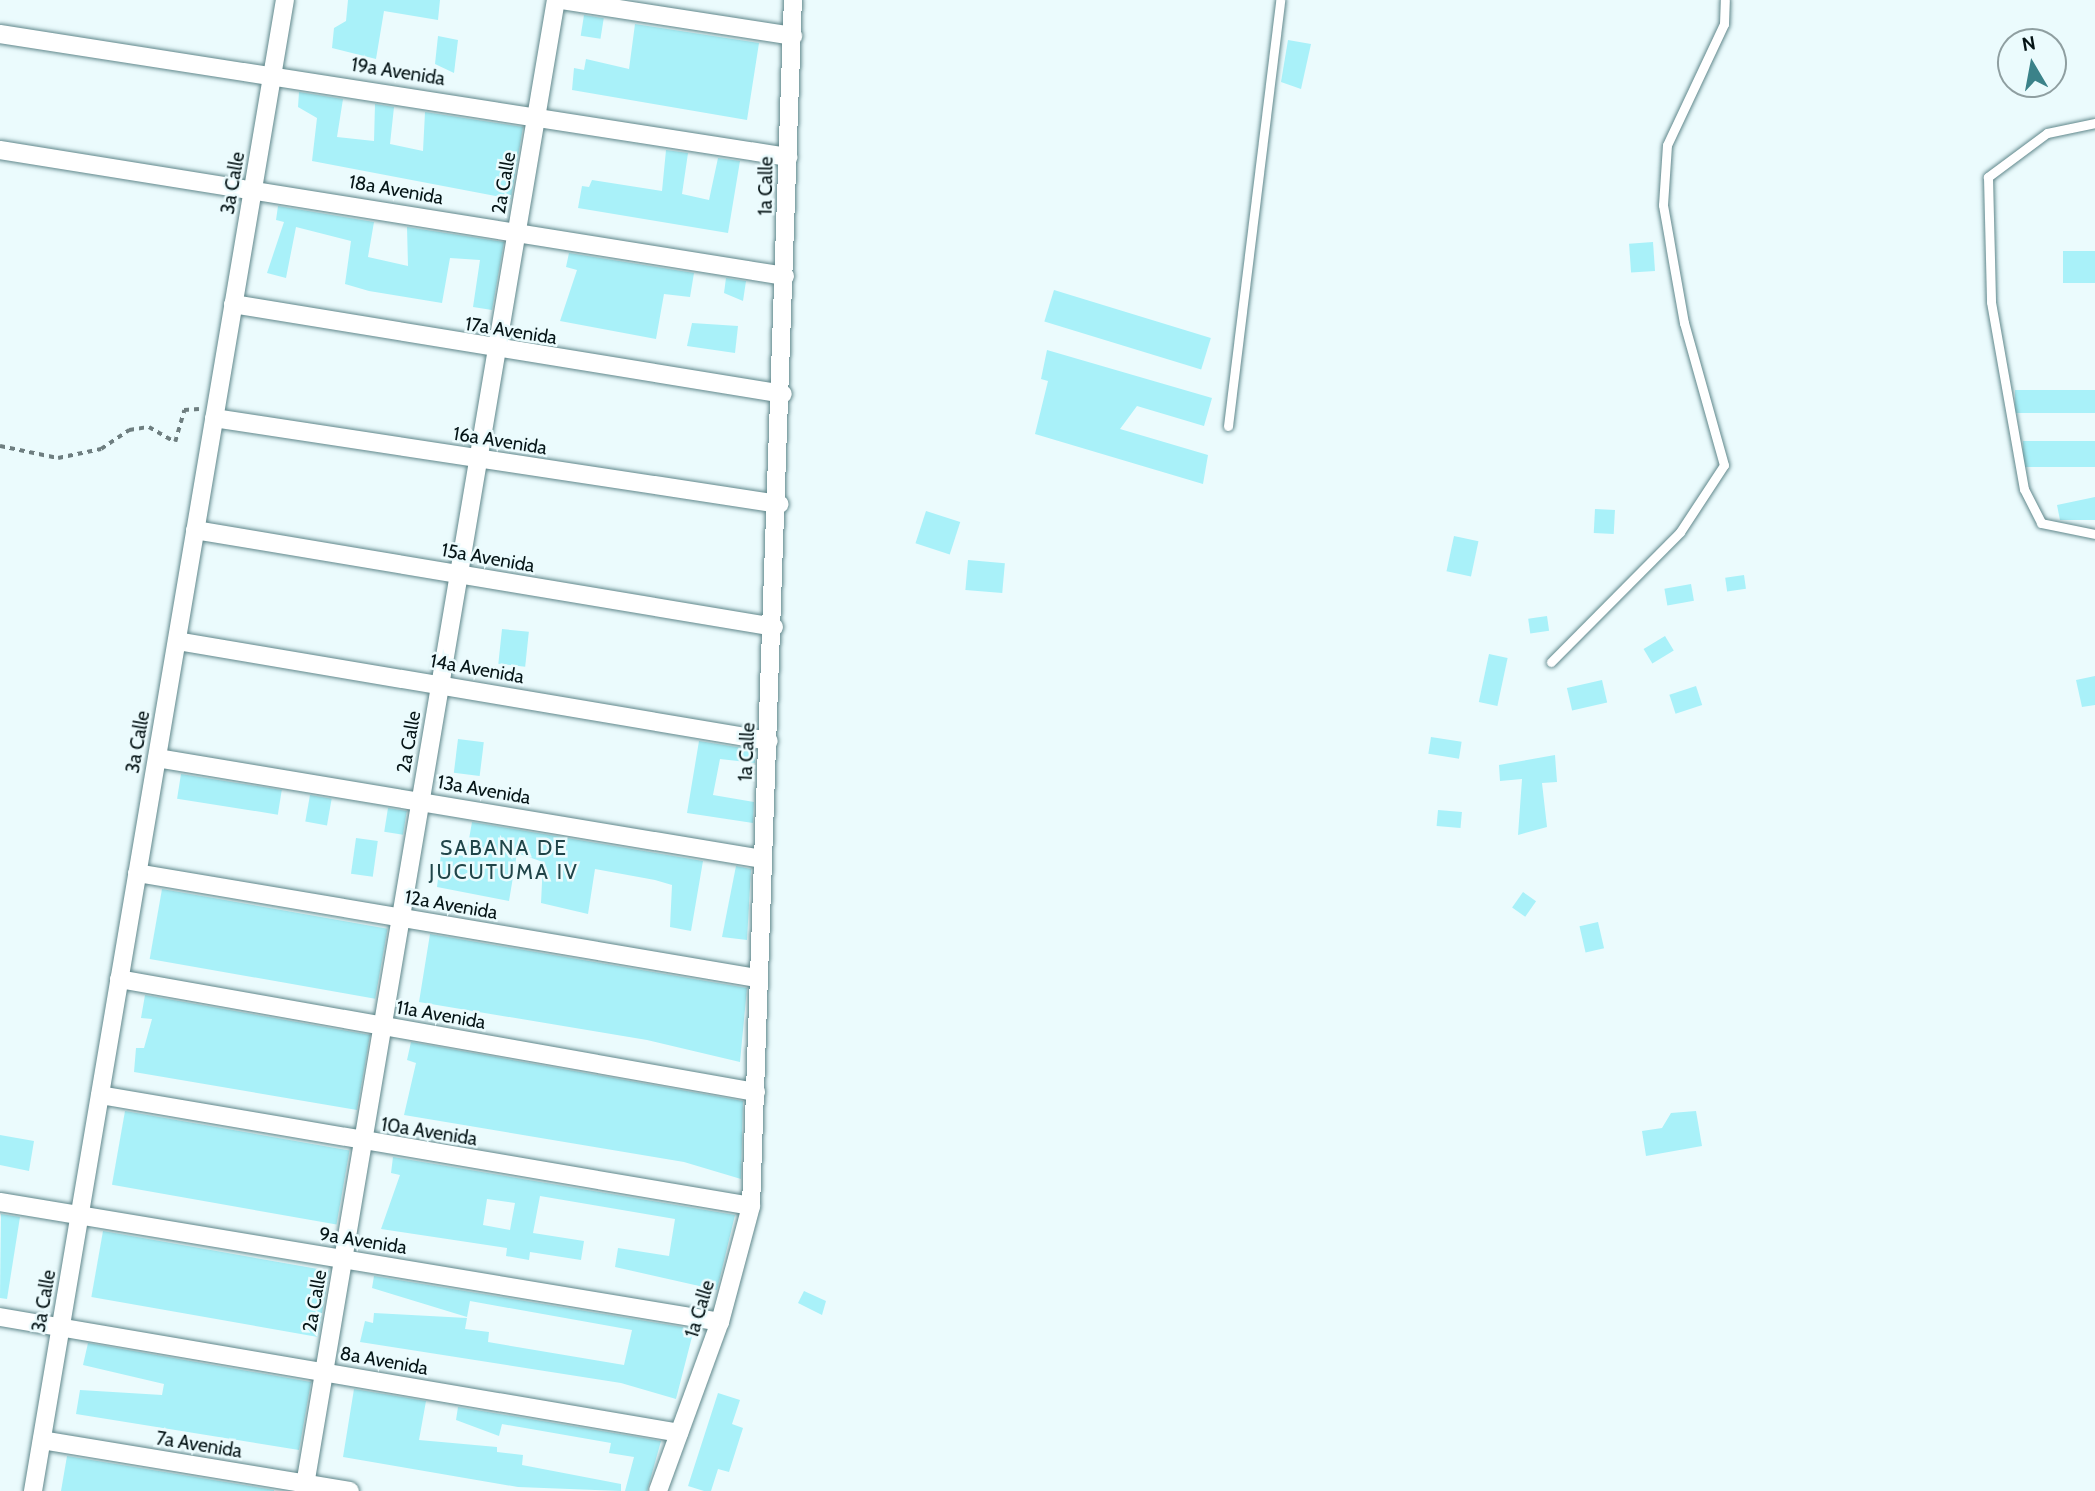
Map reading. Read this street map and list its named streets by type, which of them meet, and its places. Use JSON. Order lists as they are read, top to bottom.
{
  "streets": {
    "street": [
      "19a Avenida",
      "3a Calle",
      "2a Calle",
      "1a Calle",
      "18a Avenida",
      "17a Avenida",
      "16a Avenida",
      "15a Avenida",
      "14a Avenida",
      "13a Avenida",
      "12a Avenida",
      "11a Avenida",
      "10a Avenida",
      "9a Avenida",
      "8a Avenida",
      "7a Avenida"
    ]
  },
  "crossings": [
    ["19a Avenida", "3a Calle"],
    ["19a Avenida", "2a Calle"],
    ["19a Avenida", "1a Calle"],
    ["3a Calle", "18a Avenida"],
    ["3a Calle", "17a Avenida"],
    ["3a Calle", "16a Avenida"],
    ["3a Calle", "15a Avenida"],
    ["3a Calle", "14a Avenida"],
    ["3a Calle", "13a Avenida"],
    ["3a Calle", "12a Avenida"],
    ["3a Calle", "11a Avenida"],
    ["3a Calle", "10a Avenida"],
    ["3a Calle", "9a Avenida"],
    ["3a Calle", "8a Avenida"],
    ["3a Calle", "7a Avenida"],
    ["2a Calle", "18a Avenida"],
    ["2a Calle", "17a Avenida"],
    ["2a Calle", "16a Avenida"],
    ["2a Calle", "15a Avenida"],
    ["2a Calle", "14a Avenida"],
    ["2a Calle", "13a Avenida"],
    ["2a Calle", "12a Avenida"],
    ["2a Calle", "11a Avenida"],
    ["2a Calle", "10a Avenida"],
    ["2a Calle", "9a Avenida"],
    ["2a Calle", "8a Avenida"],
    ["2a Calle", "7a Avenida"],
    ["1a Calle", "18a Avenida"],
    ["1a Calle", "17a Avenida"],
    ["1a Calle", "16a Avenida"],
    ["1a Calle", "15a Avenida"],
    ["1a Calle", "14a Avenida"],
    ["1a Calle", "13a Avenida"],
    ["1a Calle", "12a Avenida"],
    ["1a Calle", "11a Avenida"],
    ["1a Calle", "10a Avenida"],
    ["1a Calle", "9a Avenida"],
    ["1a Calle", "8a Avenida"]
  ],
  "districts": ["SABANA DE JUCUTUMA IV"],
  "north": "top"
}
